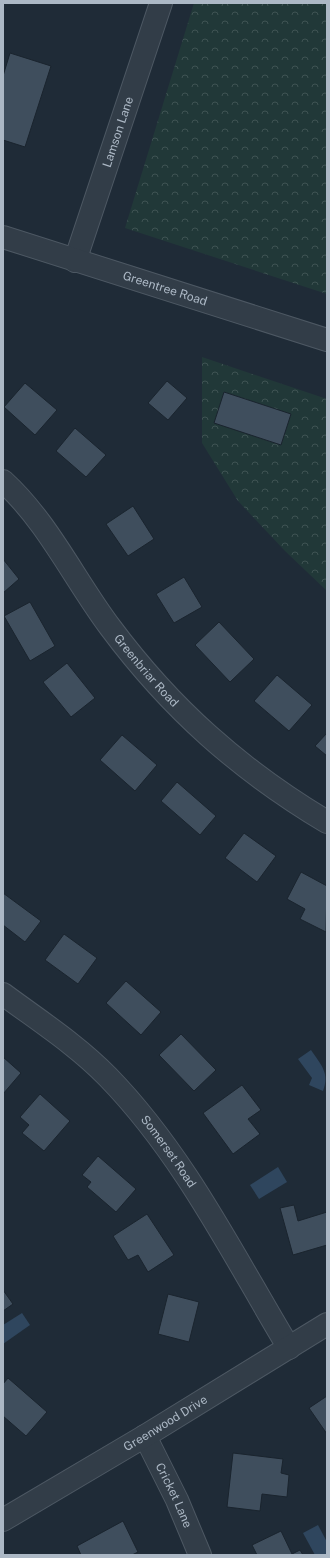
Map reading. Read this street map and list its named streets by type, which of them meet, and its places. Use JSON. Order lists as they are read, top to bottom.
{
  "streets": {
    "street": [
      "Lamson Lane",
      "Greentree Road",
      "Greenbriar Road",
      "Somerset Road",
      "Greenwood Drive",
      "Cricket Lane"
    ]
  },
  "crossings": [
    ["Lamson Lane", "Greentree Road"],
    ["Somerset Road", "Greenwood Drive"],
    ["Greenwood Drive", "Cricket Lane"]
  ]
}
